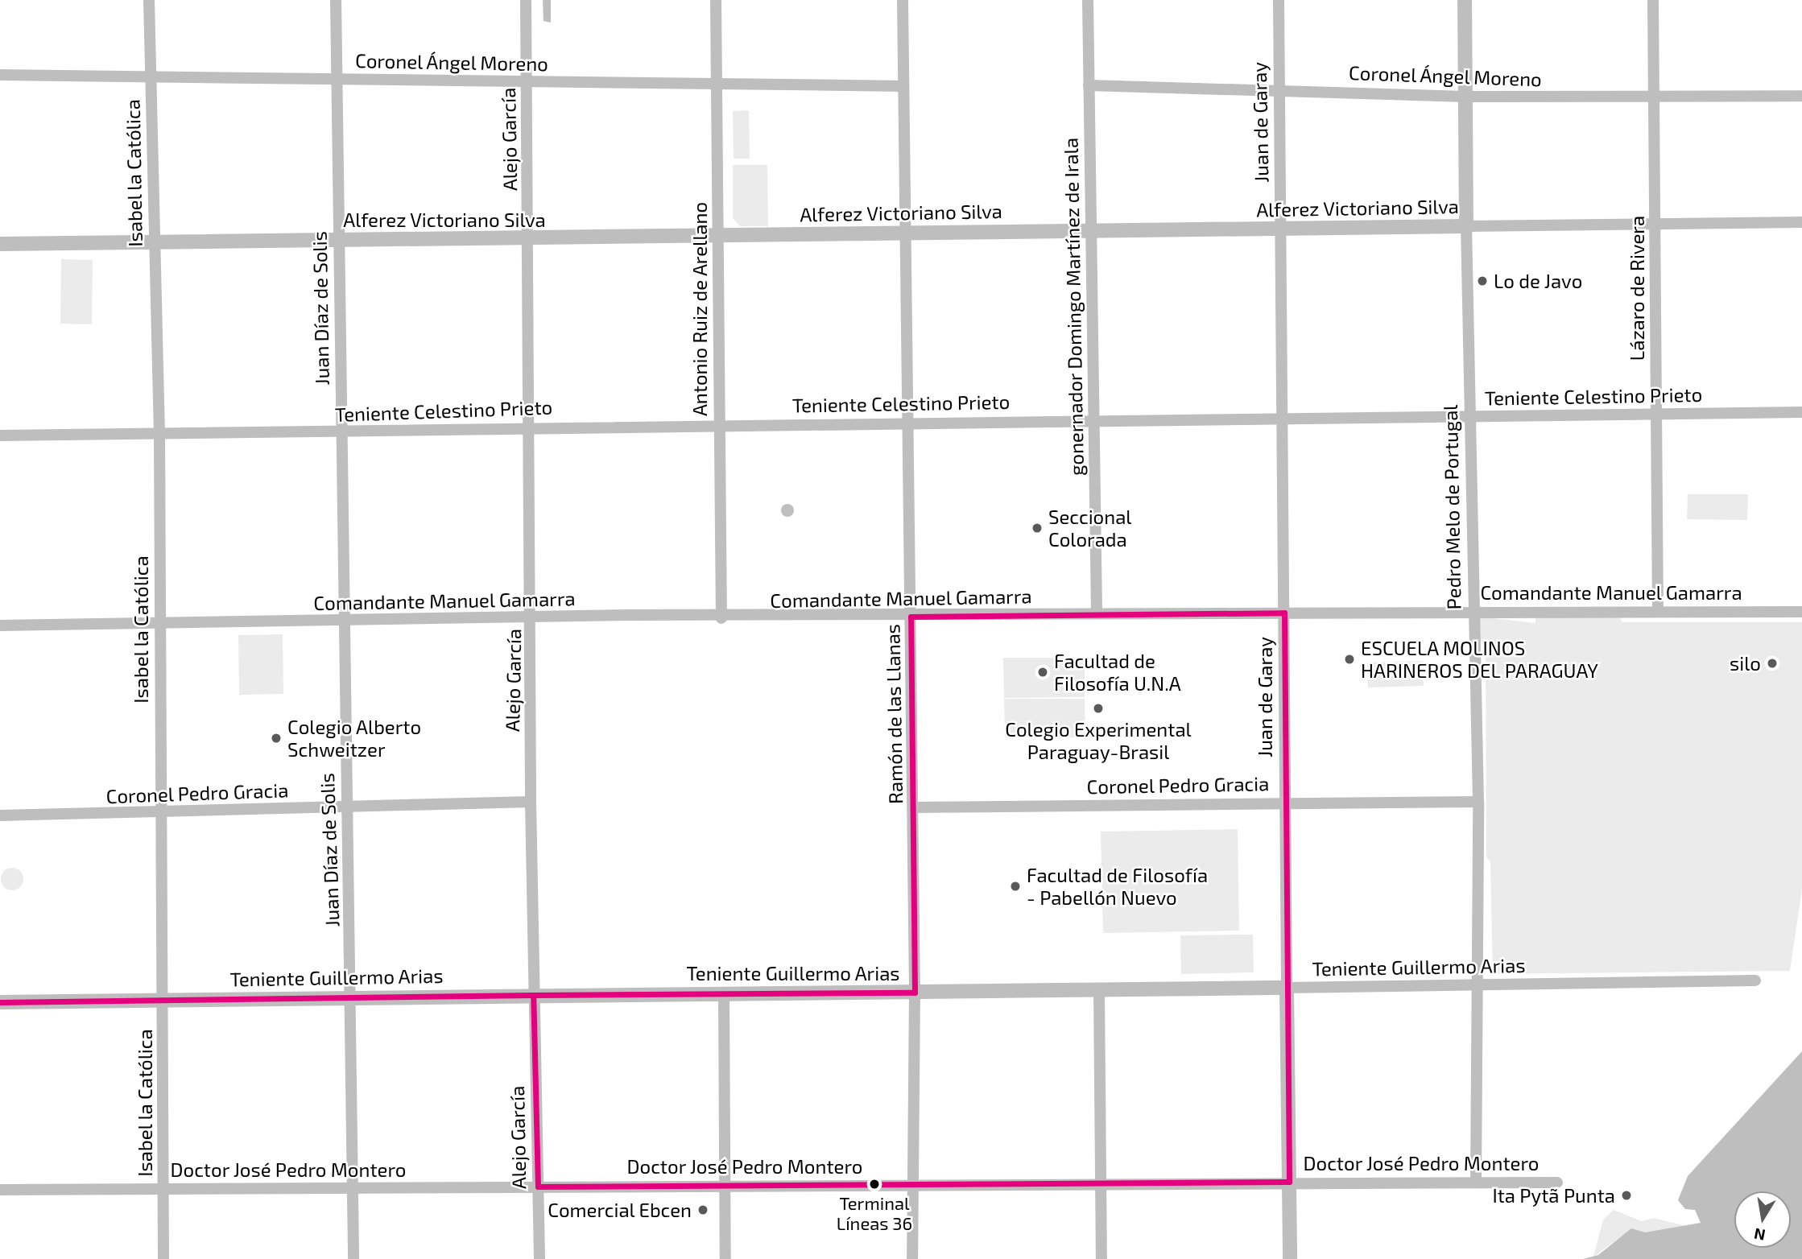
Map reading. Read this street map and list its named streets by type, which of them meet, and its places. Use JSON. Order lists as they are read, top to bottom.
{
  "streets": {
    "street": [
      "Coronel Ángel Moreno",
      "Juan de Garay",
      "Alejo García",
      "Isabel la Católica",
      "Alferez Victoriano Silva",
      "Lázaro de Rivera",
      "gonernador Domingo Martínez de Irala",
      "Juan Díaz de Solis",
      "Antonio Ruiz de Arellano",
      "Teniente Celestino Prieto",
      "Pedro Melo de Portugal",
      "Comandante Manuel Gamarra",
      "Ramón de las Llanas",
      "Coronel Pedro Gracia",
      "Teniente Guillermo Arias",
      "Doctor José Pedro Montero"
    ]
  },
  "crossings": [
    ["Coronel Ángel Moreno", "Juan de Garay"],
    ["Coronel Ángel Moreno", "Alejo García"],
    ["Coronel Ángel Moreno", "Isabel la Católica"],
    ["Coronel Ángel Moreno", "Lázaro de Rivera"],
    ["Coronel Ángel Moreno", "gonernador Domingo Martínez de Irala"],
    ["Coronel Ángel Moreno", "Juan Díaz de Solis"],
    ["Coronel Ángel Moreno", "Antonio Ruiz de Arellano"],
    ["Coronel Ángel Moreno", "Pedro Melo de Portugal"],
    ["Coronel Ángel Moreno", "Ramón de las Llanas"],
    ["Juan de Garay", "Alferez Victoriano Silva"],
    ["Juan de Garay", "Teniente Celestino Prieto"],
    ["Juan de Garay", "Comandante Manuel Gamarra"],
    ["Juan de Garay", "Coronel Pedro Gracia"],
    ["Juan de Garay", "Teniente Guillermo Arias"],
    ["Juan de Garay", "Doctor José Pedro Montero"],
    ["Alejo García", "Alferez Victoriano Silva"],
    ["Alejo García", "Teniente Celestino Prieto"],
    ["Alejo García", "Comandante Manuel Gamarra"],
    ["Alejo García", "Coronel Pedro Gracia"],
    ["Alejo García", "Teniente Guillermo Arias"],
    ["Alejo García", "Doctor José Pedro Montero"],
    ["Isabel la Católica", "Alferez Victoriano Silva"],
    ["Isabel la Católica", "Teniente Celestino Prieto"],
    ["Isabel la Católica", "Comandante Manuel Gamarra"],
    ["Isabel la Católica", "Coronel Pedro Gracia"],
    ["Isabel la Católica", "Teniente Guillermo Arias"],
    ["Isabel la Católica", "Doctor José Pedro Montero"],
    ["Alferez Victoriano Silva", "Lázaro de Rivera"],
    ["Alferez Victoriano Silva", "gonernador Domingo Martínez de Irala"],
    ["Alferez Victoriano Silva", "Juan Díaz de Solis"],
    ["Alferez Victoriano Silva", "Antonio Ruiz de Arellano"],
    ["Alferez Victoriano Silva", "Pedro Melo de Portugal"],
    ["Alferez Victoriano Silva", "Ramón de las Llanas"],
    ["Lázaro de Rivera", "Teniente Celestino Prieto"],
    ["Lázaro de Rivera", "Comandante Manuel Gamarra"],
    ["gonernador Domingo Martínez de Irala", "Teniente Celestino Prieto"],
    ["gonernador Domingo Martínez de Irala", "Comandante Manuel Gamarra"],
    ["Juan Díaz de Solis", "Teniente Celestino Prieto"],
    ["Juan Díaz de Solis", "Comandante Manuel Gamarra"],
    ["Juan Díaz de Solis", "Coronel Pedro Gracia"],
    ["Juan Díaz de Solis", "Teniente Guillermo Arias"],
    ["Juan Díaz de Solis", "Doctor José Pedro Montero"],
    ["Antonio Ruiz de Arellano", "Teniente Celestino Prieto"],
    ["Antonio Ruiz de Arellano", "Comandante Manuel Gamarra"],
    ["Teniente Celestino Prieto", "Pedro Melo de Portugal"],
    ["Teniente Celestino Prieto", "Ramón de las Llanas"],
    ["Pedro Melo de Portugal", "Comandante Manuel Gamarra"],
    ["Pedro Melo de Portugal", "Coronel Pedro Gracia"],
    ["Pedro Melo de Portugal", "Teniente Guillermo Arias"],
    ["Pedro Melo de Portugal", "Doctor José Pedro Montero"],
    ["Comandante Manuel Gamarra", "Ramón de las Llanas"],
    ["Ramón de las Llanas", "Coronel Pedro Gracia"],
    ["Ramón de las Llanas", "Teniente Guillermo Arias"],
    ["Ramón de las Llanas", "Doctor José Pedro Montero"]
  ],
  "places": [
    "Lo de Javo",
    "Seccional Colorada",
    "ESCUELA MOLINOS HARINEROS DEL PARAGUAY",
    "silo",
    "Facultad de Filosofía U.N.A",
    "Colegio Experimental Paraguay-Brasil",
    "Colegio Alberto Schweitzer",
    "Facultad de Filosofía - Pabellón Nuevo",
    "Terminal Líneas 36",
    "Ita Pytã Punta",
    "Comercial Ebcen"
  ],
  "north": "bottom"
}
